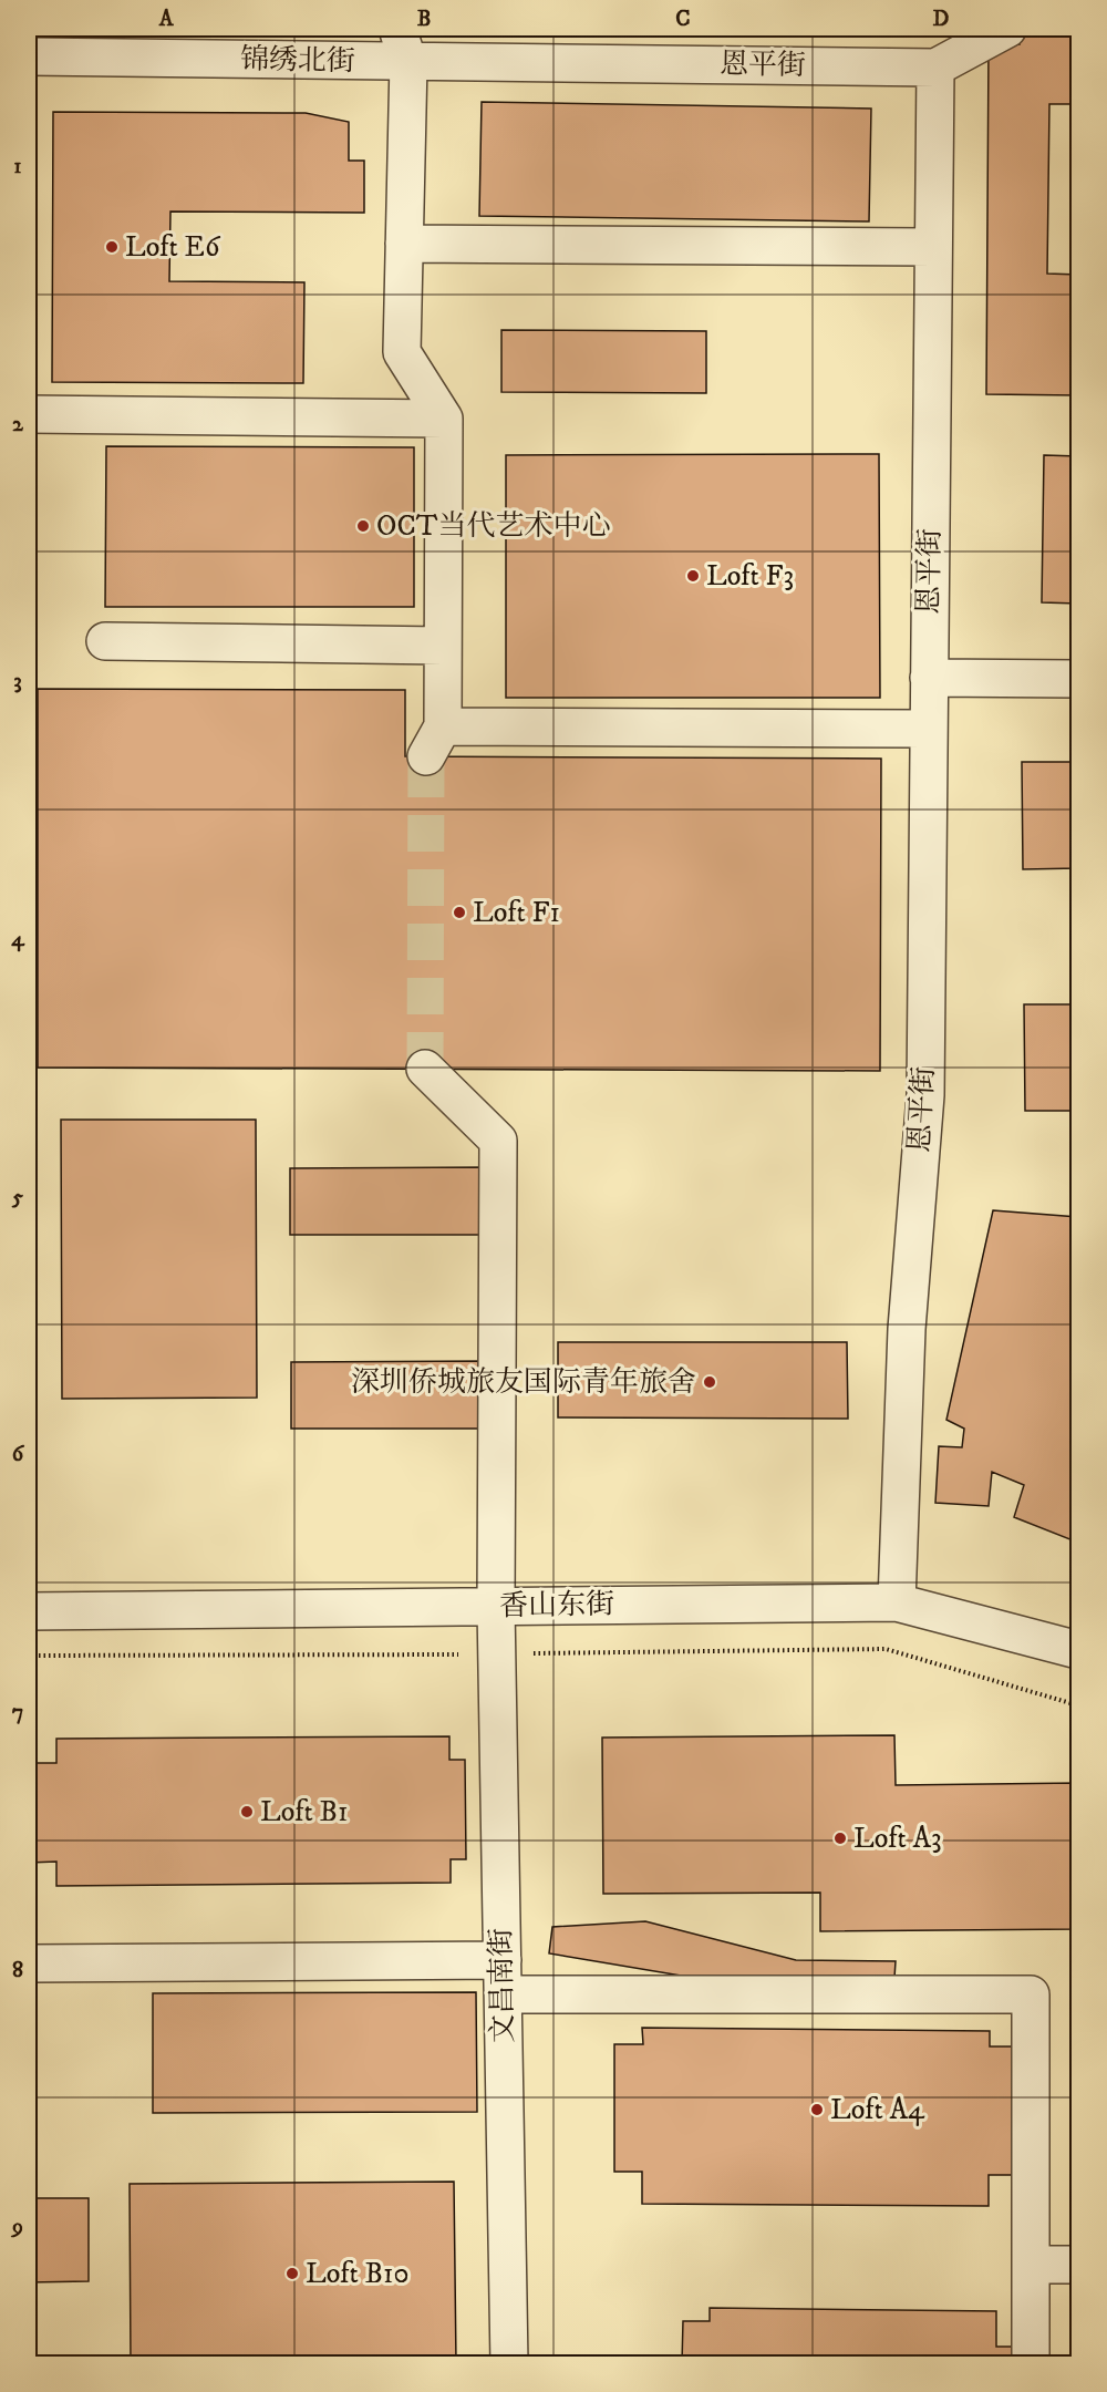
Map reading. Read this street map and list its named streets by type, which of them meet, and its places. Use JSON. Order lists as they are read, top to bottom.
{
  "streets": {
    "street": [
      "锦绣北街",
      "恩平街",
      "香山东街",
      "文昌南街"
    ]
  },
  "crossings": [
    ["锦绣北街", "恩平街"],
    ["恩平街", "香山东街"],
    ["香山东街", "文昌南街"]
  ],
  "places": [
    "Loft E6",
    "OCT当代艺术中心",
    "Loft F3",
    "Loft F1",
    "深圳侨城旅友国际青年旅舍",
    "Loft B1",
    "Loft A3",
    "Loft A4",
    "Loft B10"
  ],
  "grid": {
    "columns": [
      "A",
      "B",
      "C",
      "D"
    ],
    "rows": [
      "1",
      "2",
      "3",
      "4",
      "5",
      "6",
      "7",
      "8",
      "9"
    ]
  }
}
